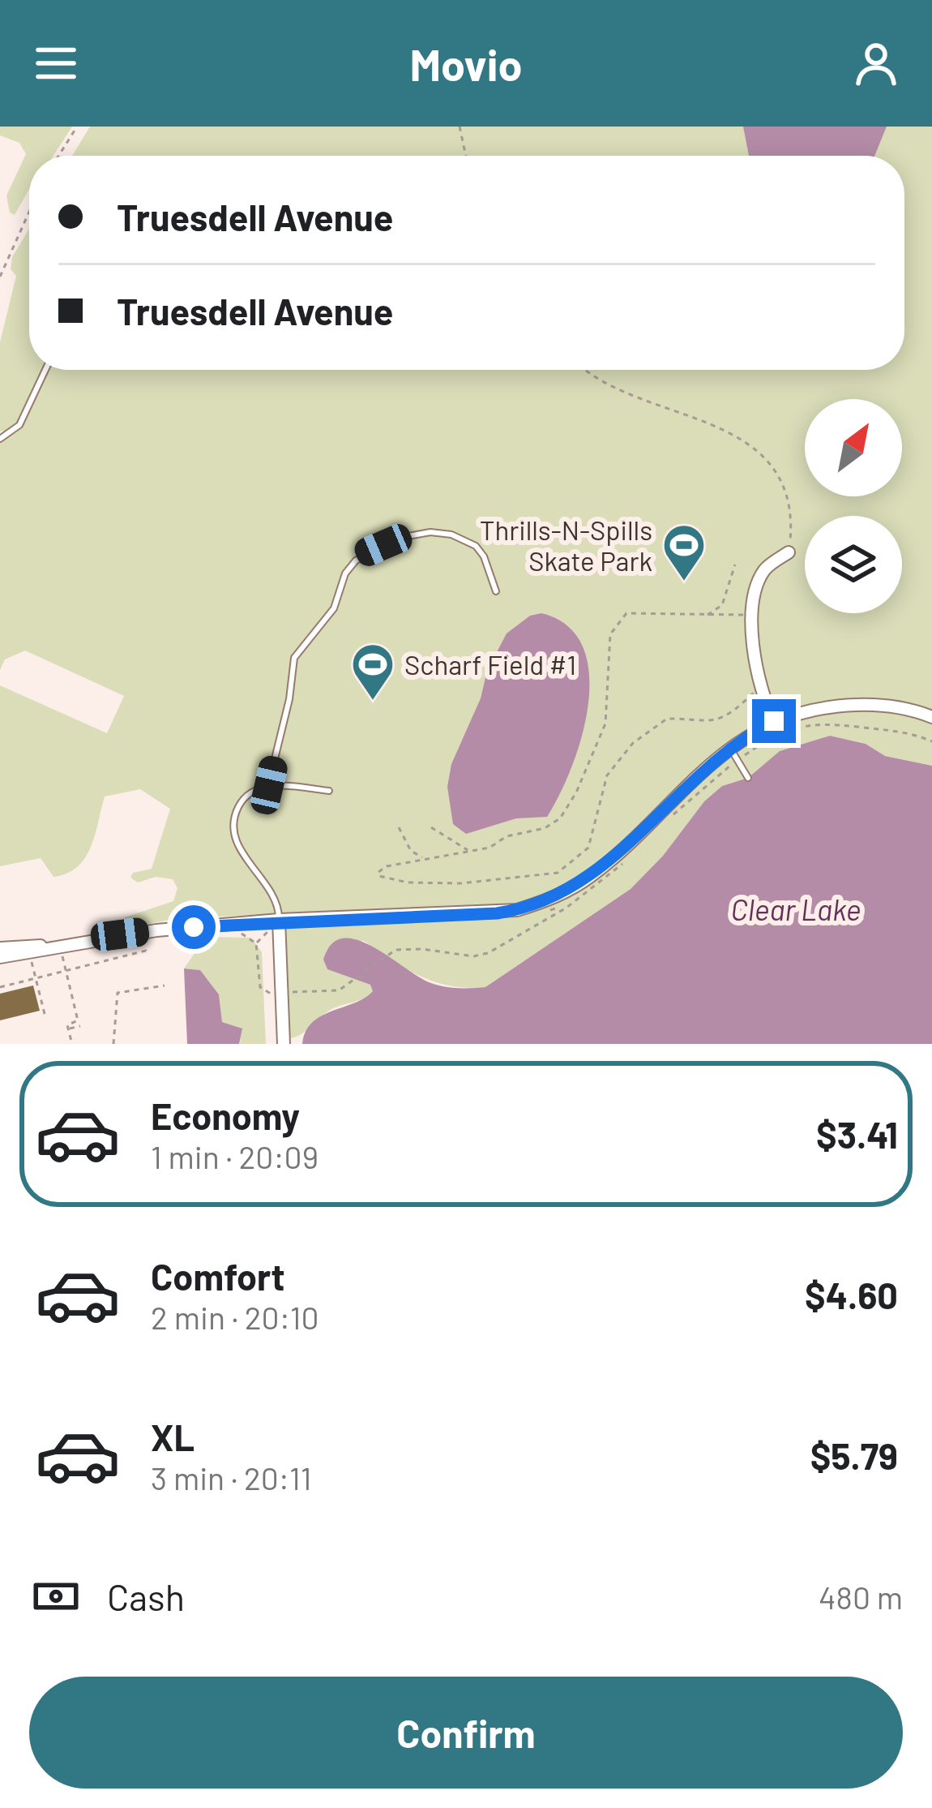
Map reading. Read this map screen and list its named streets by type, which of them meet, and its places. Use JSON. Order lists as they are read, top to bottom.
{
  "water": ["Clear Lake"],
  "places": {
    "sports": ["Thrills-N-Spills Skate Park", "Scharf Field #1"]
  },
  "north": "top right",
  "page": {
    "header": "Movio",
    "banner": ["Truesdell Avenue", "Truesdell Avenue"],
    "list": [
      {
        "name": "Economy",
        "note": "1 min · 20:09",
        "value": "$3.41"
      },
      {
        "name": "Comfort",
        "note": "2 min · 20:10",
        "value": "$4.60"
      },
      {
        "name": "XL",
        "note": "3 min · 20:11",
        "value": "$5.79"
      }
    ],
    "pay": ["Cash", "480 m"],
    "buttons": "Confirm"
  }
}
